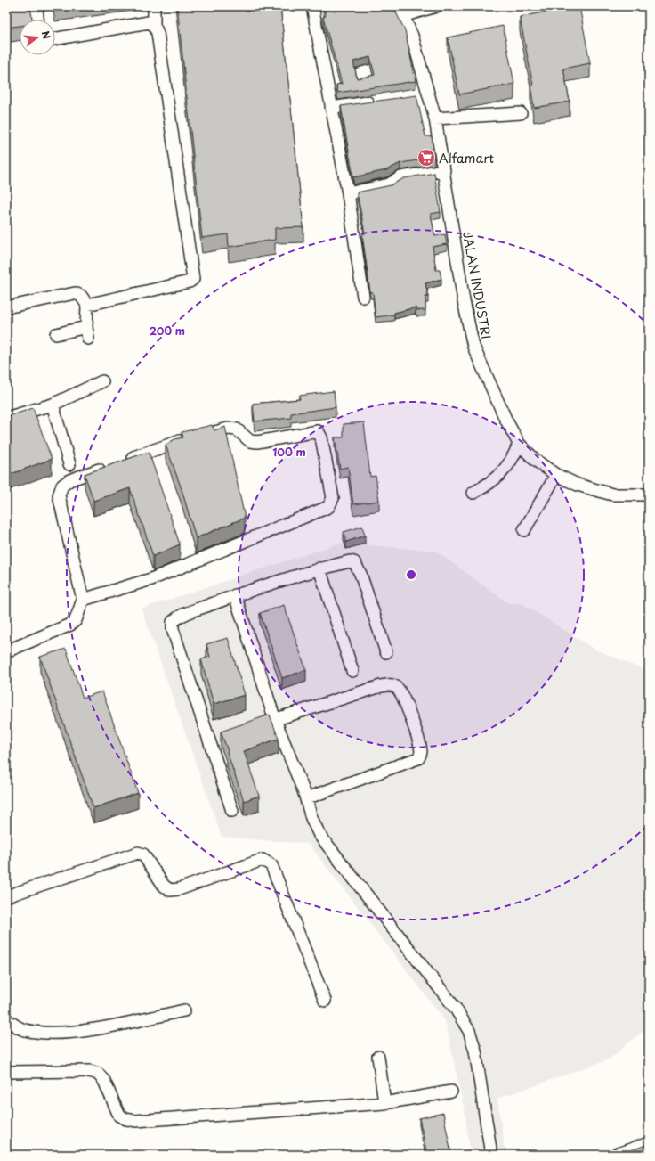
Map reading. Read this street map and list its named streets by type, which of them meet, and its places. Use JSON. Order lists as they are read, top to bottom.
{
  "streets": {
    "street": ["JALAN INDUSTRI"]
  },
  "places": {
    "supermarket": ["Alfamart"]
  },
  "north": "right",
  "rings": ["200 m", "100 m"]
}
